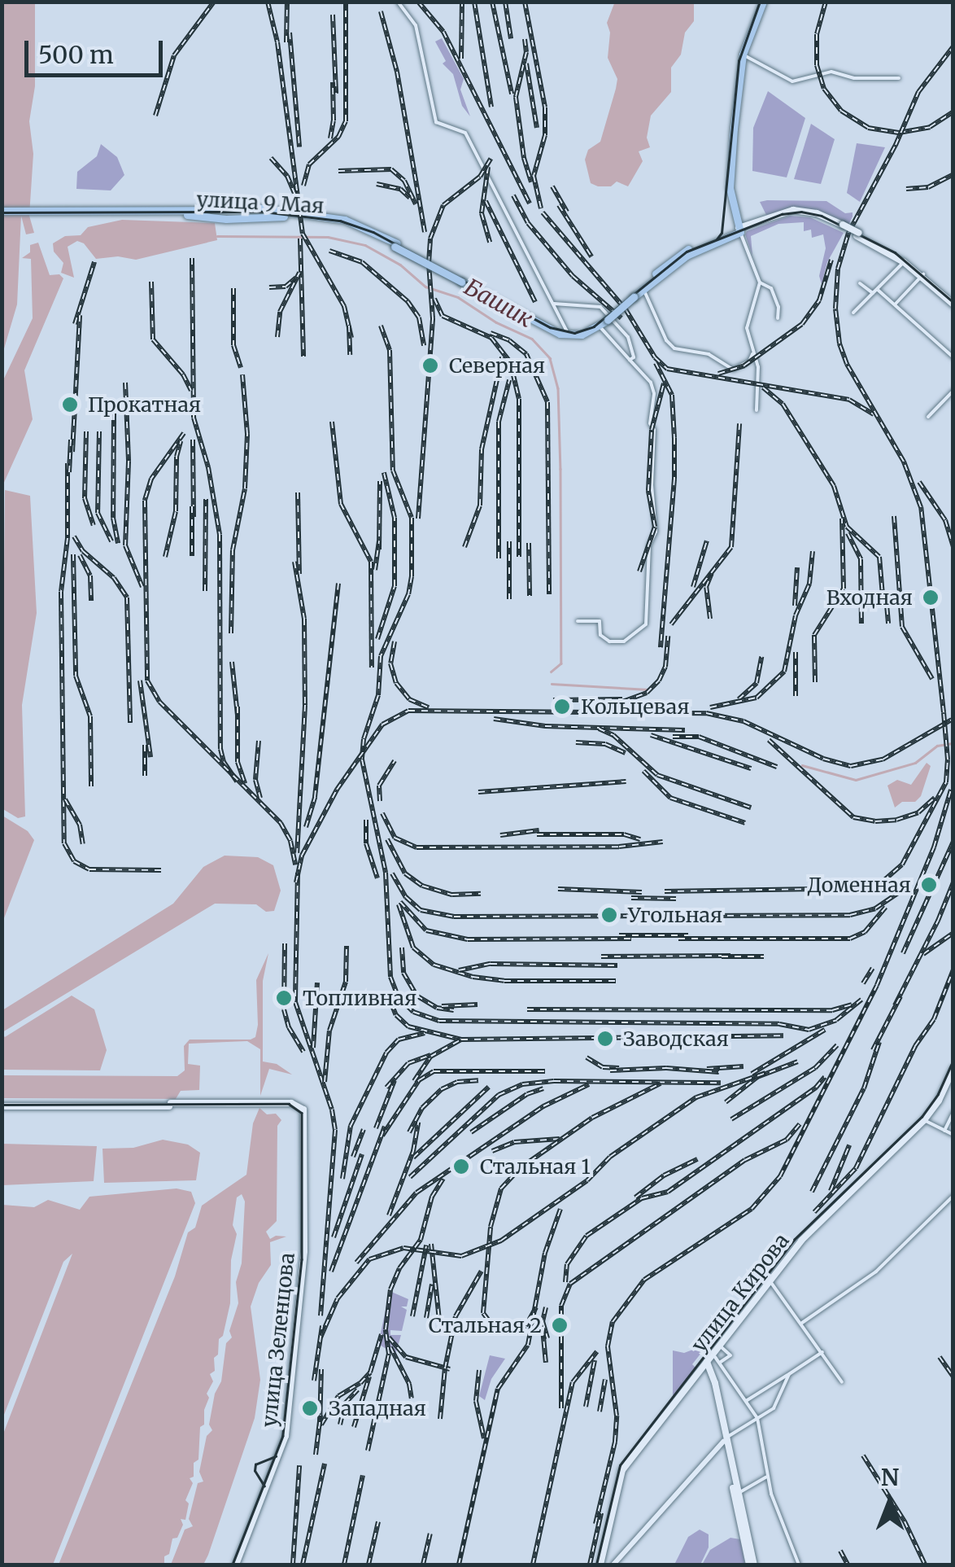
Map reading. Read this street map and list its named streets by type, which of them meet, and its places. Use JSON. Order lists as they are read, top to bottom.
{
  "streets": {
    "main road": ["улица 9 Мая", "улица Кирова", "улица Зеленцова"]
  },
  "water": ["Башик"],
  "places": [
    "Северная",
    "Прокатная",
    "Входная",
    "Кольцевая",
    "Доменная",
    "Угольная",
    "Топливная",
    "Заводская",
    "Стальная 1",
    "Стальная 2",
    "Западная"
  ],
  "scale_bar": "500 m",
  "north": "top"
}
